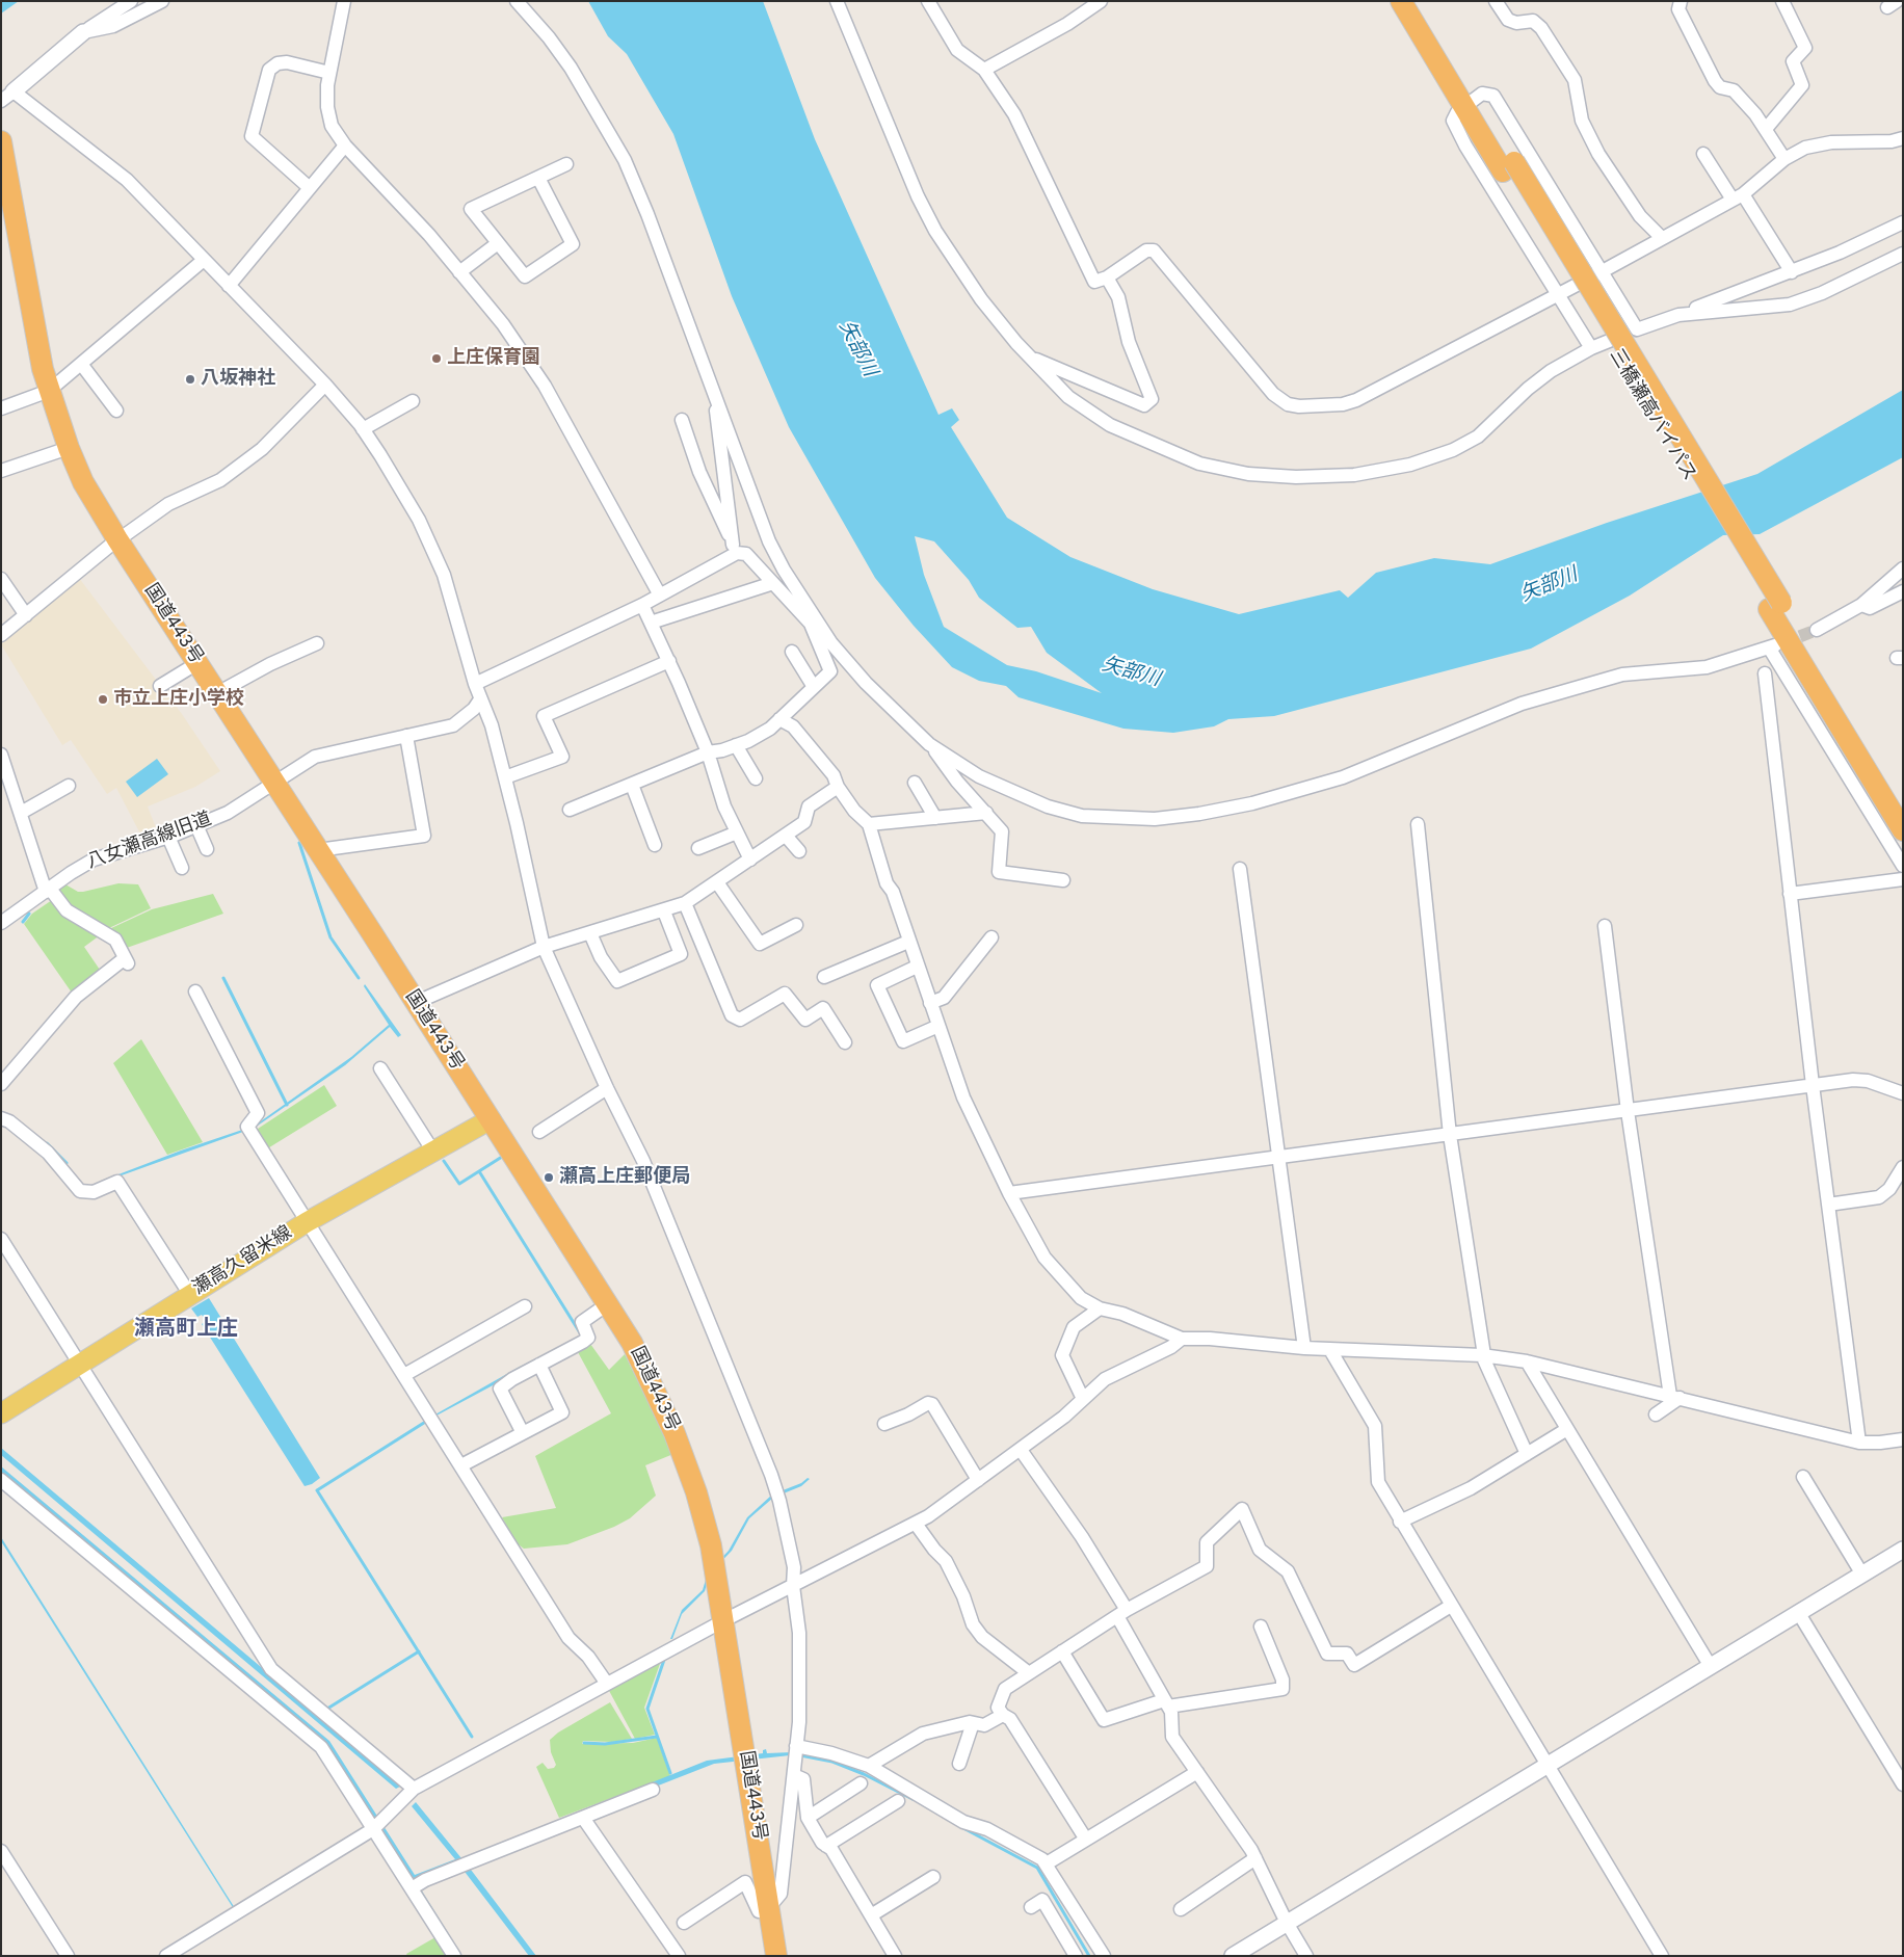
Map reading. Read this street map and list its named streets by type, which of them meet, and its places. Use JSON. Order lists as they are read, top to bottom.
{
  "streets": {
    "highway": ["三橋瀬高バイパス", "国道443号"],
    "main road": ["瀬高久留米線"],
    "street": ["八女瀬高線旧道"]
  },
  "crossings": [
    ["国道443号", "八女瀬高線旧道"],
    ["国道443号", "瀬高久留米線"]
  ],
  "districts": ["瀬高町上庄"],
  "water": ["矢部川"],
  "places": [
    "上庄保育園",
    "八坂神社",
    "市立上庄小学校",
    "瀬高上庄郵便局"
  ]
}
